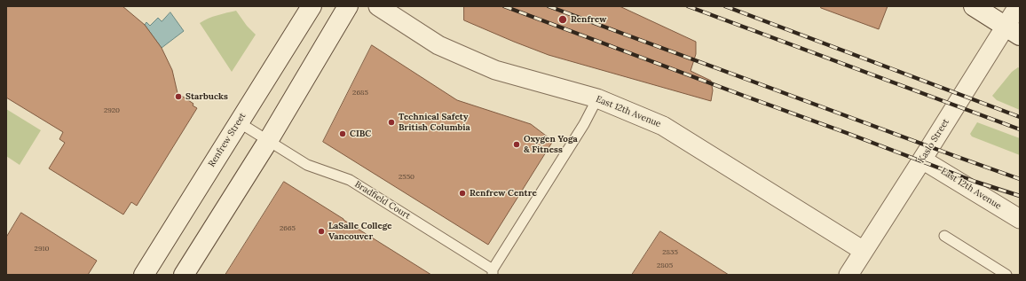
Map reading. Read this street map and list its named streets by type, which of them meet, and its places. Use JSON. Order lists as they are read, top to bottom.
{
  "streets": {
    "street": ["East 12th Avenue", "Renfrew Street", "Kaslo Street"],
    "lane": ["Bradfield Court"]
  },
  "crossings": [
    ["East 12th Avenue", "Kaslo Street"],
    ["Renfrew Street", "Bradfield Court"]
  ],
  "places": [
    "Renfrew",
    "Starbucks",
    "Technical Safety British Columbia",
    "CIBC",
    "Oxygen Yoga & Fitness",
    "Renfrew Centre",
    "LaSalle College Vancouver"
  ],
  "house_numbers": [
    "2685",
    "2920",
    "2550",
    "2665",
    "2910",
    "2835",
    "2805"
  ]
}
